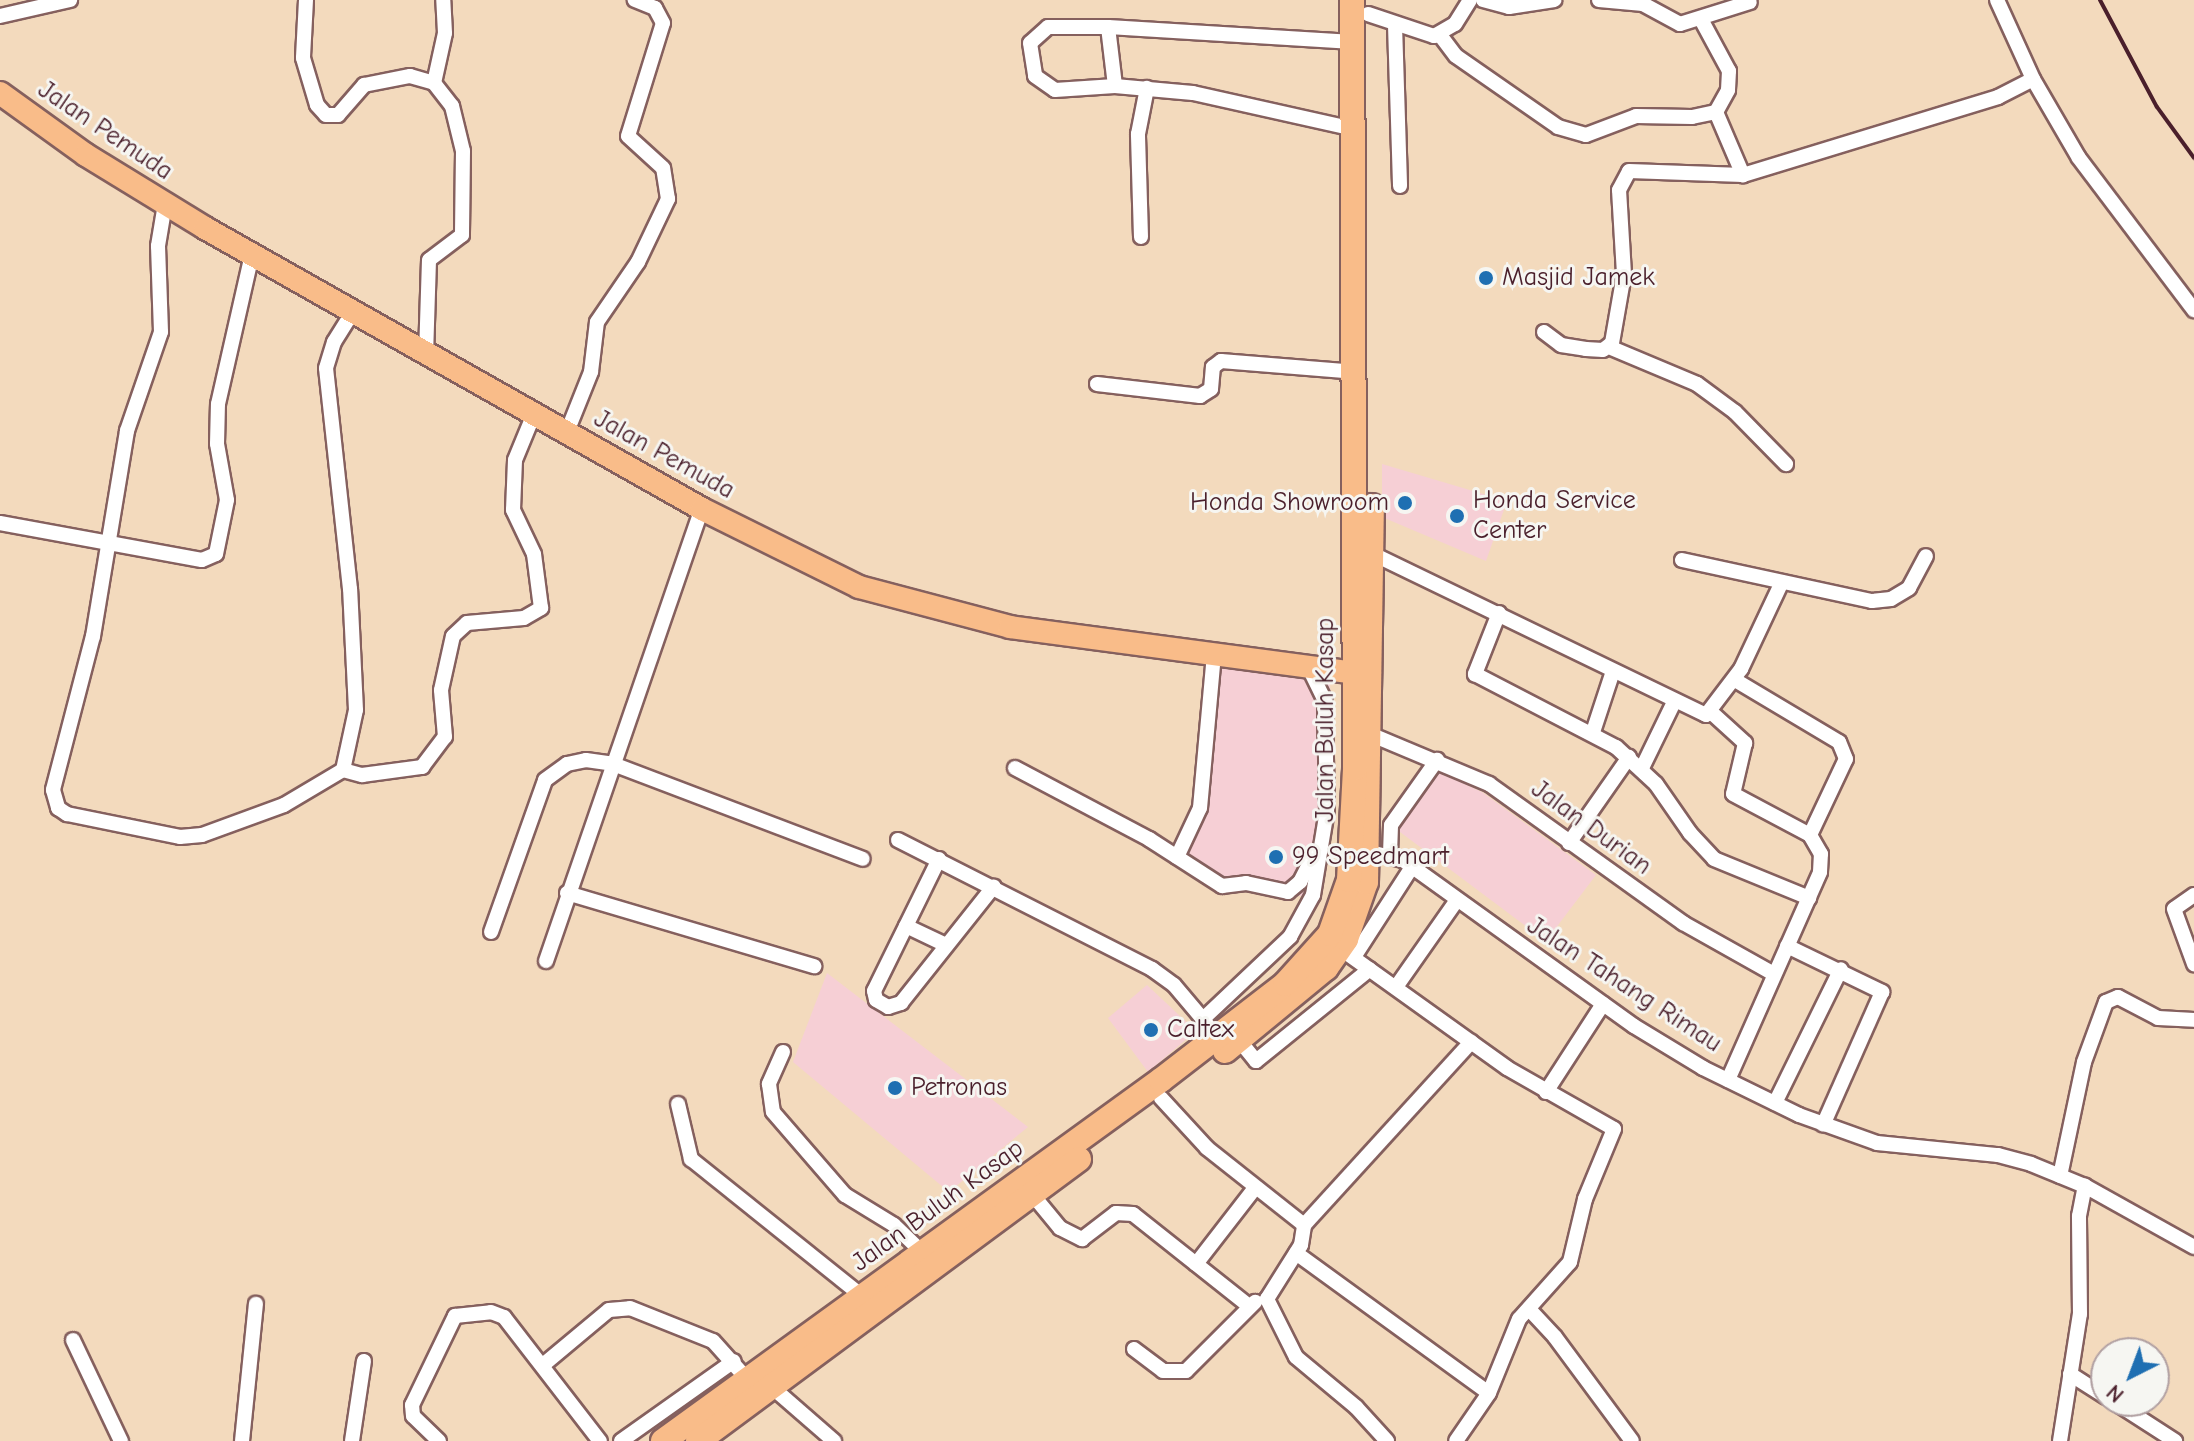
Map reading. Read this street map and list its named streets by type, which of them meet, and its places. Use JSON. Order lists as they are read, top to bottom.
{
  "streets": {
    "highway": ["Jalan Buluh Kasap"],
    "main road": ["Jalan Pemuda"],
    "street": ["Jalan Durian", "Jalan Tahang Rimau"]
  },
  "crossings": [
    ["Jalan Pemuda", "Jalan Buluh Kasap"],
    ["Jalan Buluh Kasap", "Jalan Durian"],
    ["Jalan Buluh Kasap", "Jalan Tahang Rimau"]
  ],
  "places": [
    "Masjid Jamek",
    "Honda Showroom",
    "Honda Service Center",
    "99 Speedmart",
    "Caltex",
    "Petronas"
  ],
  "north": "bottom left"
}
